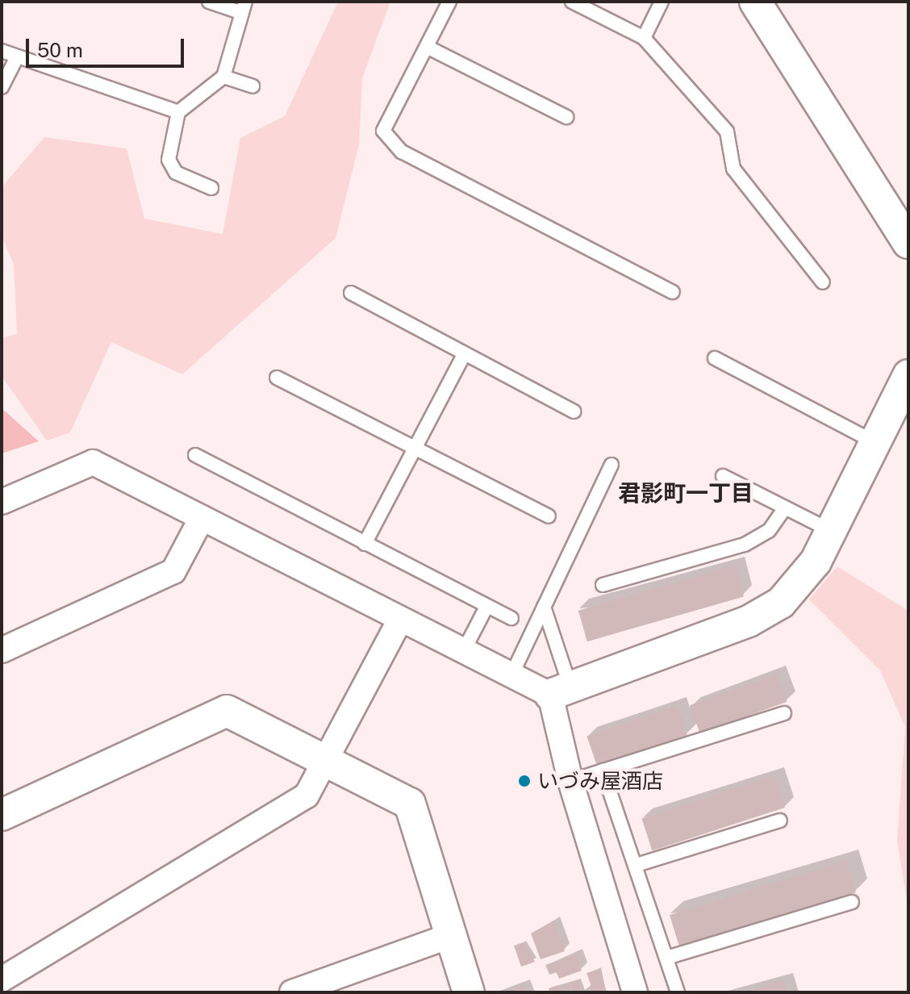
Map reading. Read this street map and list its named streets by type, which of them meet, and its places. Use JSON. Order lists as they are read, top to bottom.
{
  "districts": ["君影町一丁目"],
  "places": ["いづみ屋酒店"],
  "scale_bar": "50 m"
}
